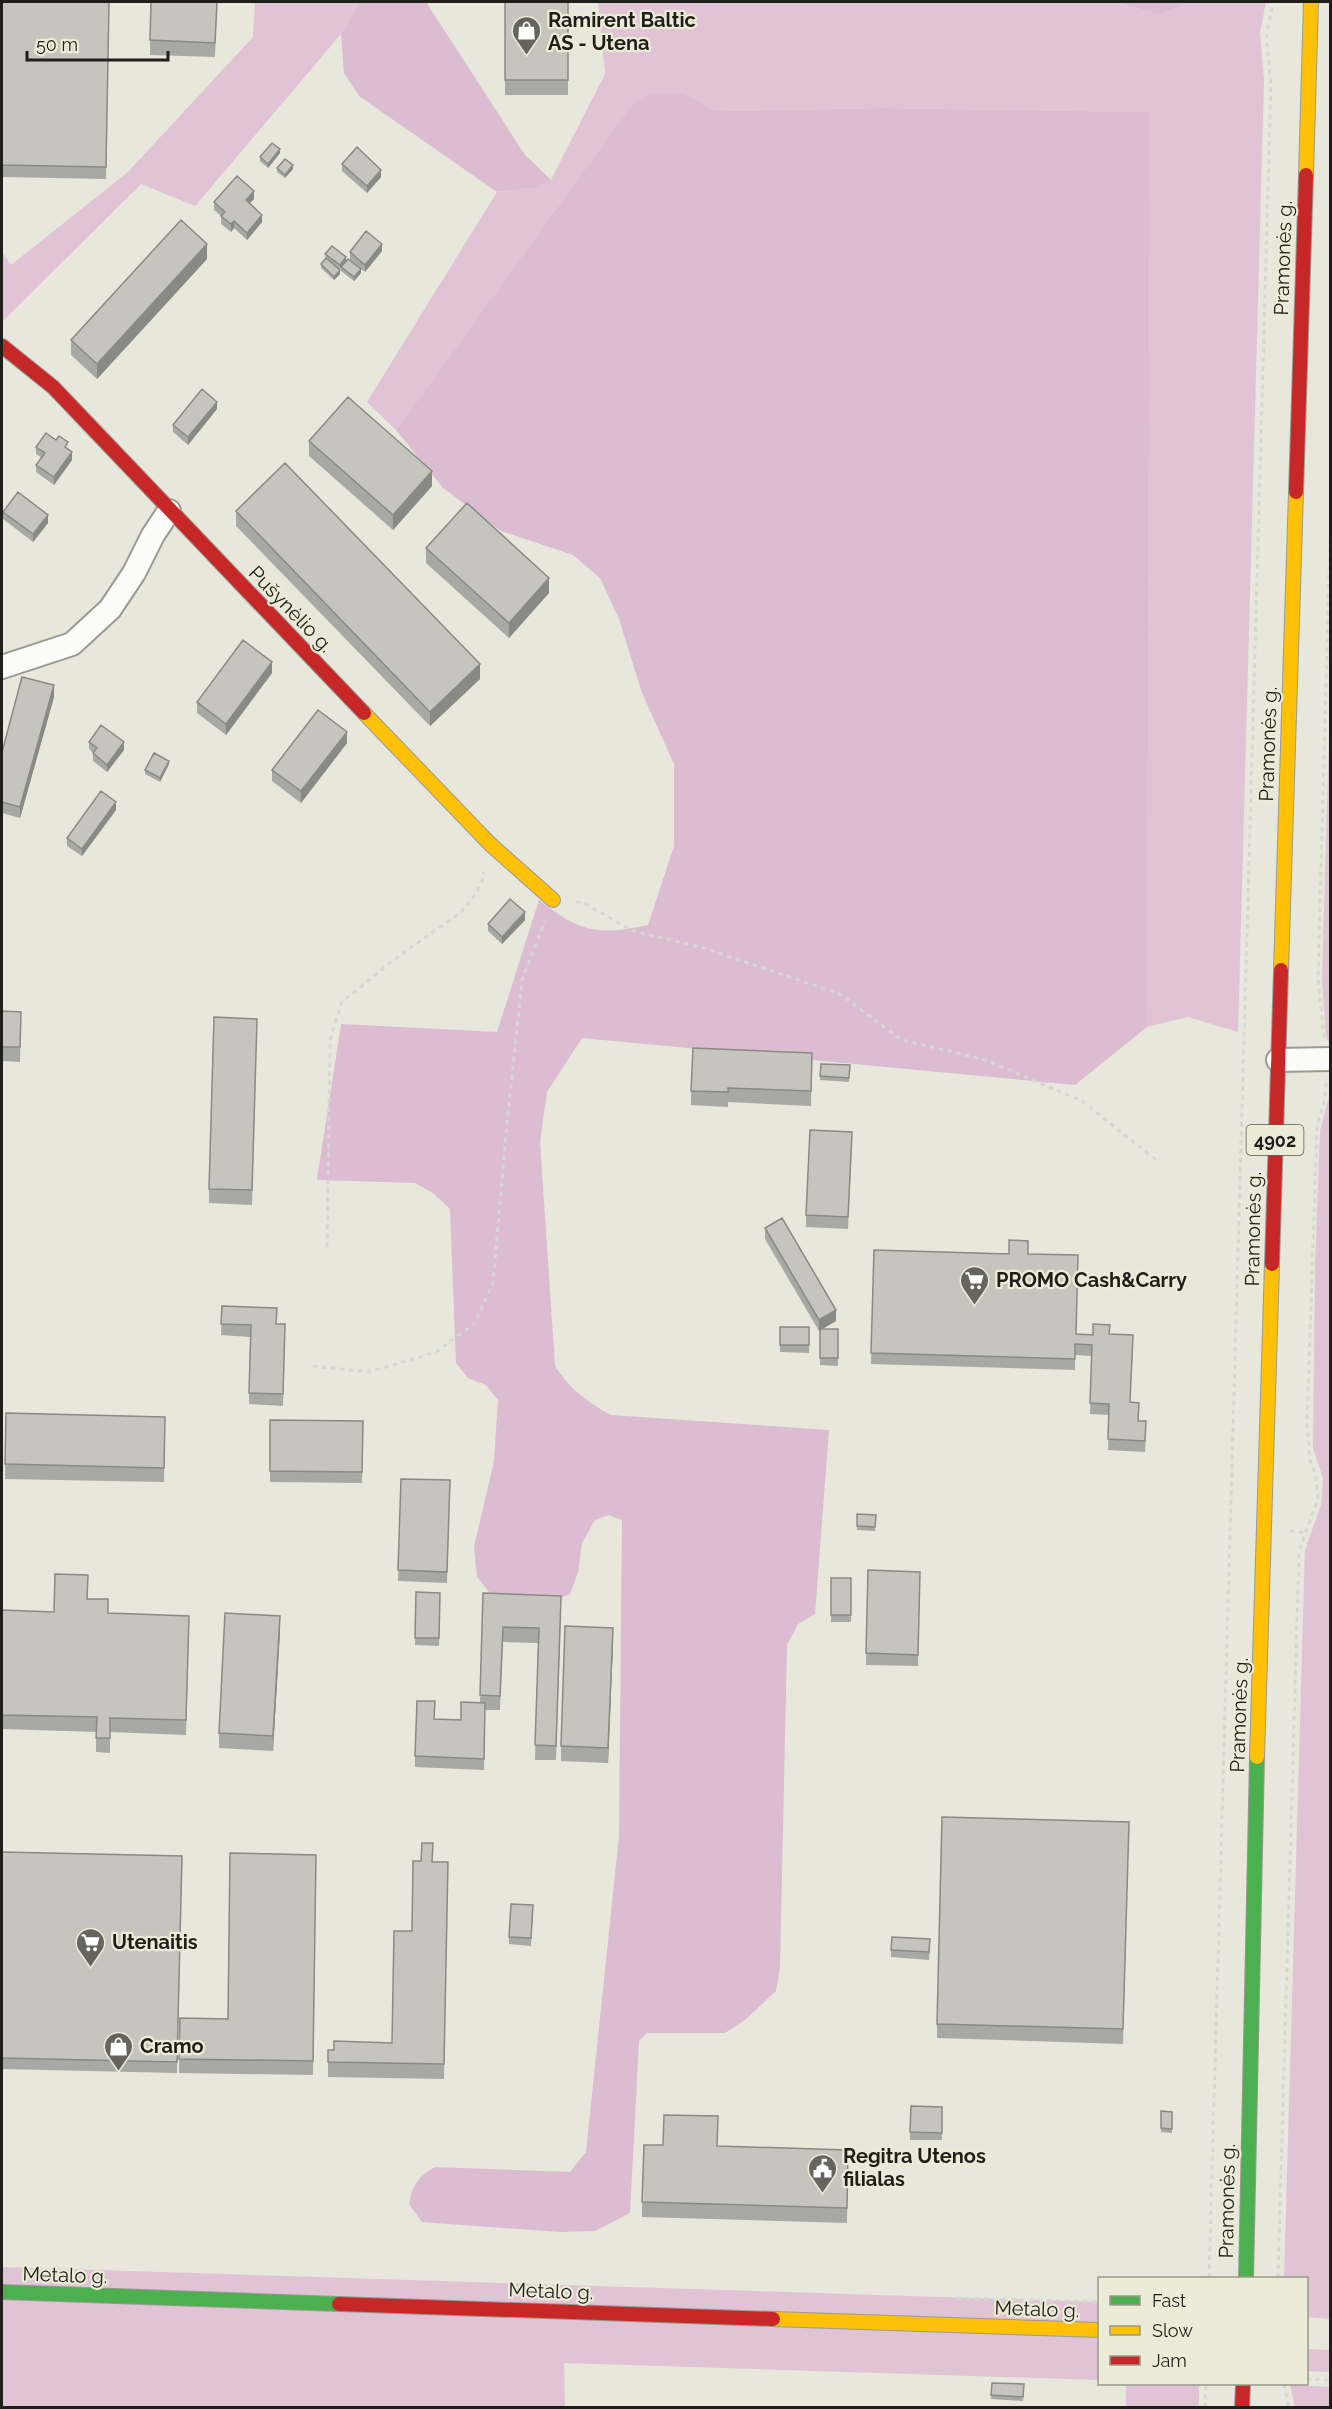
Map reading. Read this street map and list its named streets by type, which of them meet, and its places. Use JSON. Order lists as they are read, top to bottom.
{
  "streets": {
    "main road": [
      "Pramonės g.",
      "Pušynėlio g.",
      "4902",
      "Metalo g."
    ]
  },
  "places": {
    "shop": ["Ramirent Baltic AS - Utena", "Cramo"],
    "supermarket": ["PROMO Cash&Carry", "Utenaitis"],
    "public building": ["Regitra Utenos filialas"]
  },
  "legend": ["Fast", "Slow", "Jam"],
  "scale_bar": "50 m"
}
